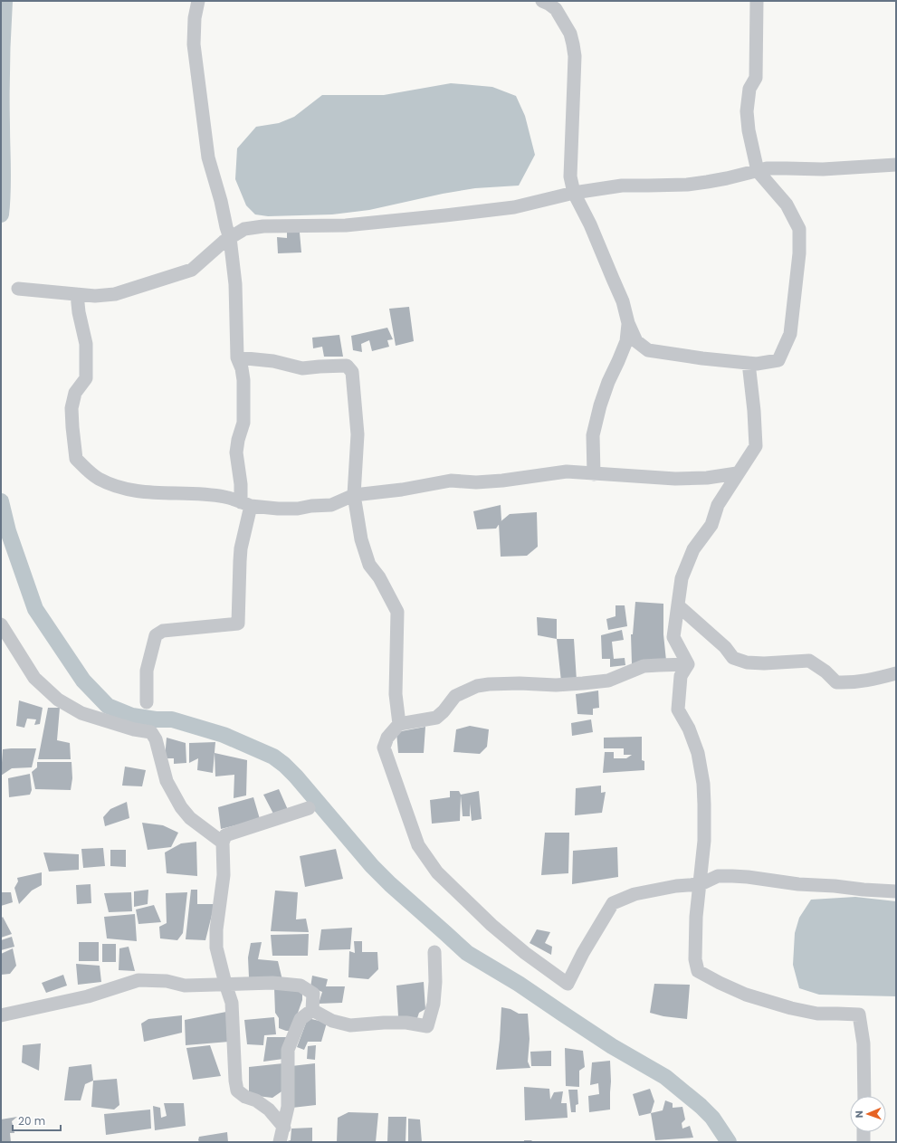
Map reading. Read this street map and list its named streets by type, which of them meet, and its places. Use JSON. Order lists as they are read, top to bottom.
{
  "scale_bar": "20 m",
  "north": "left"
}
